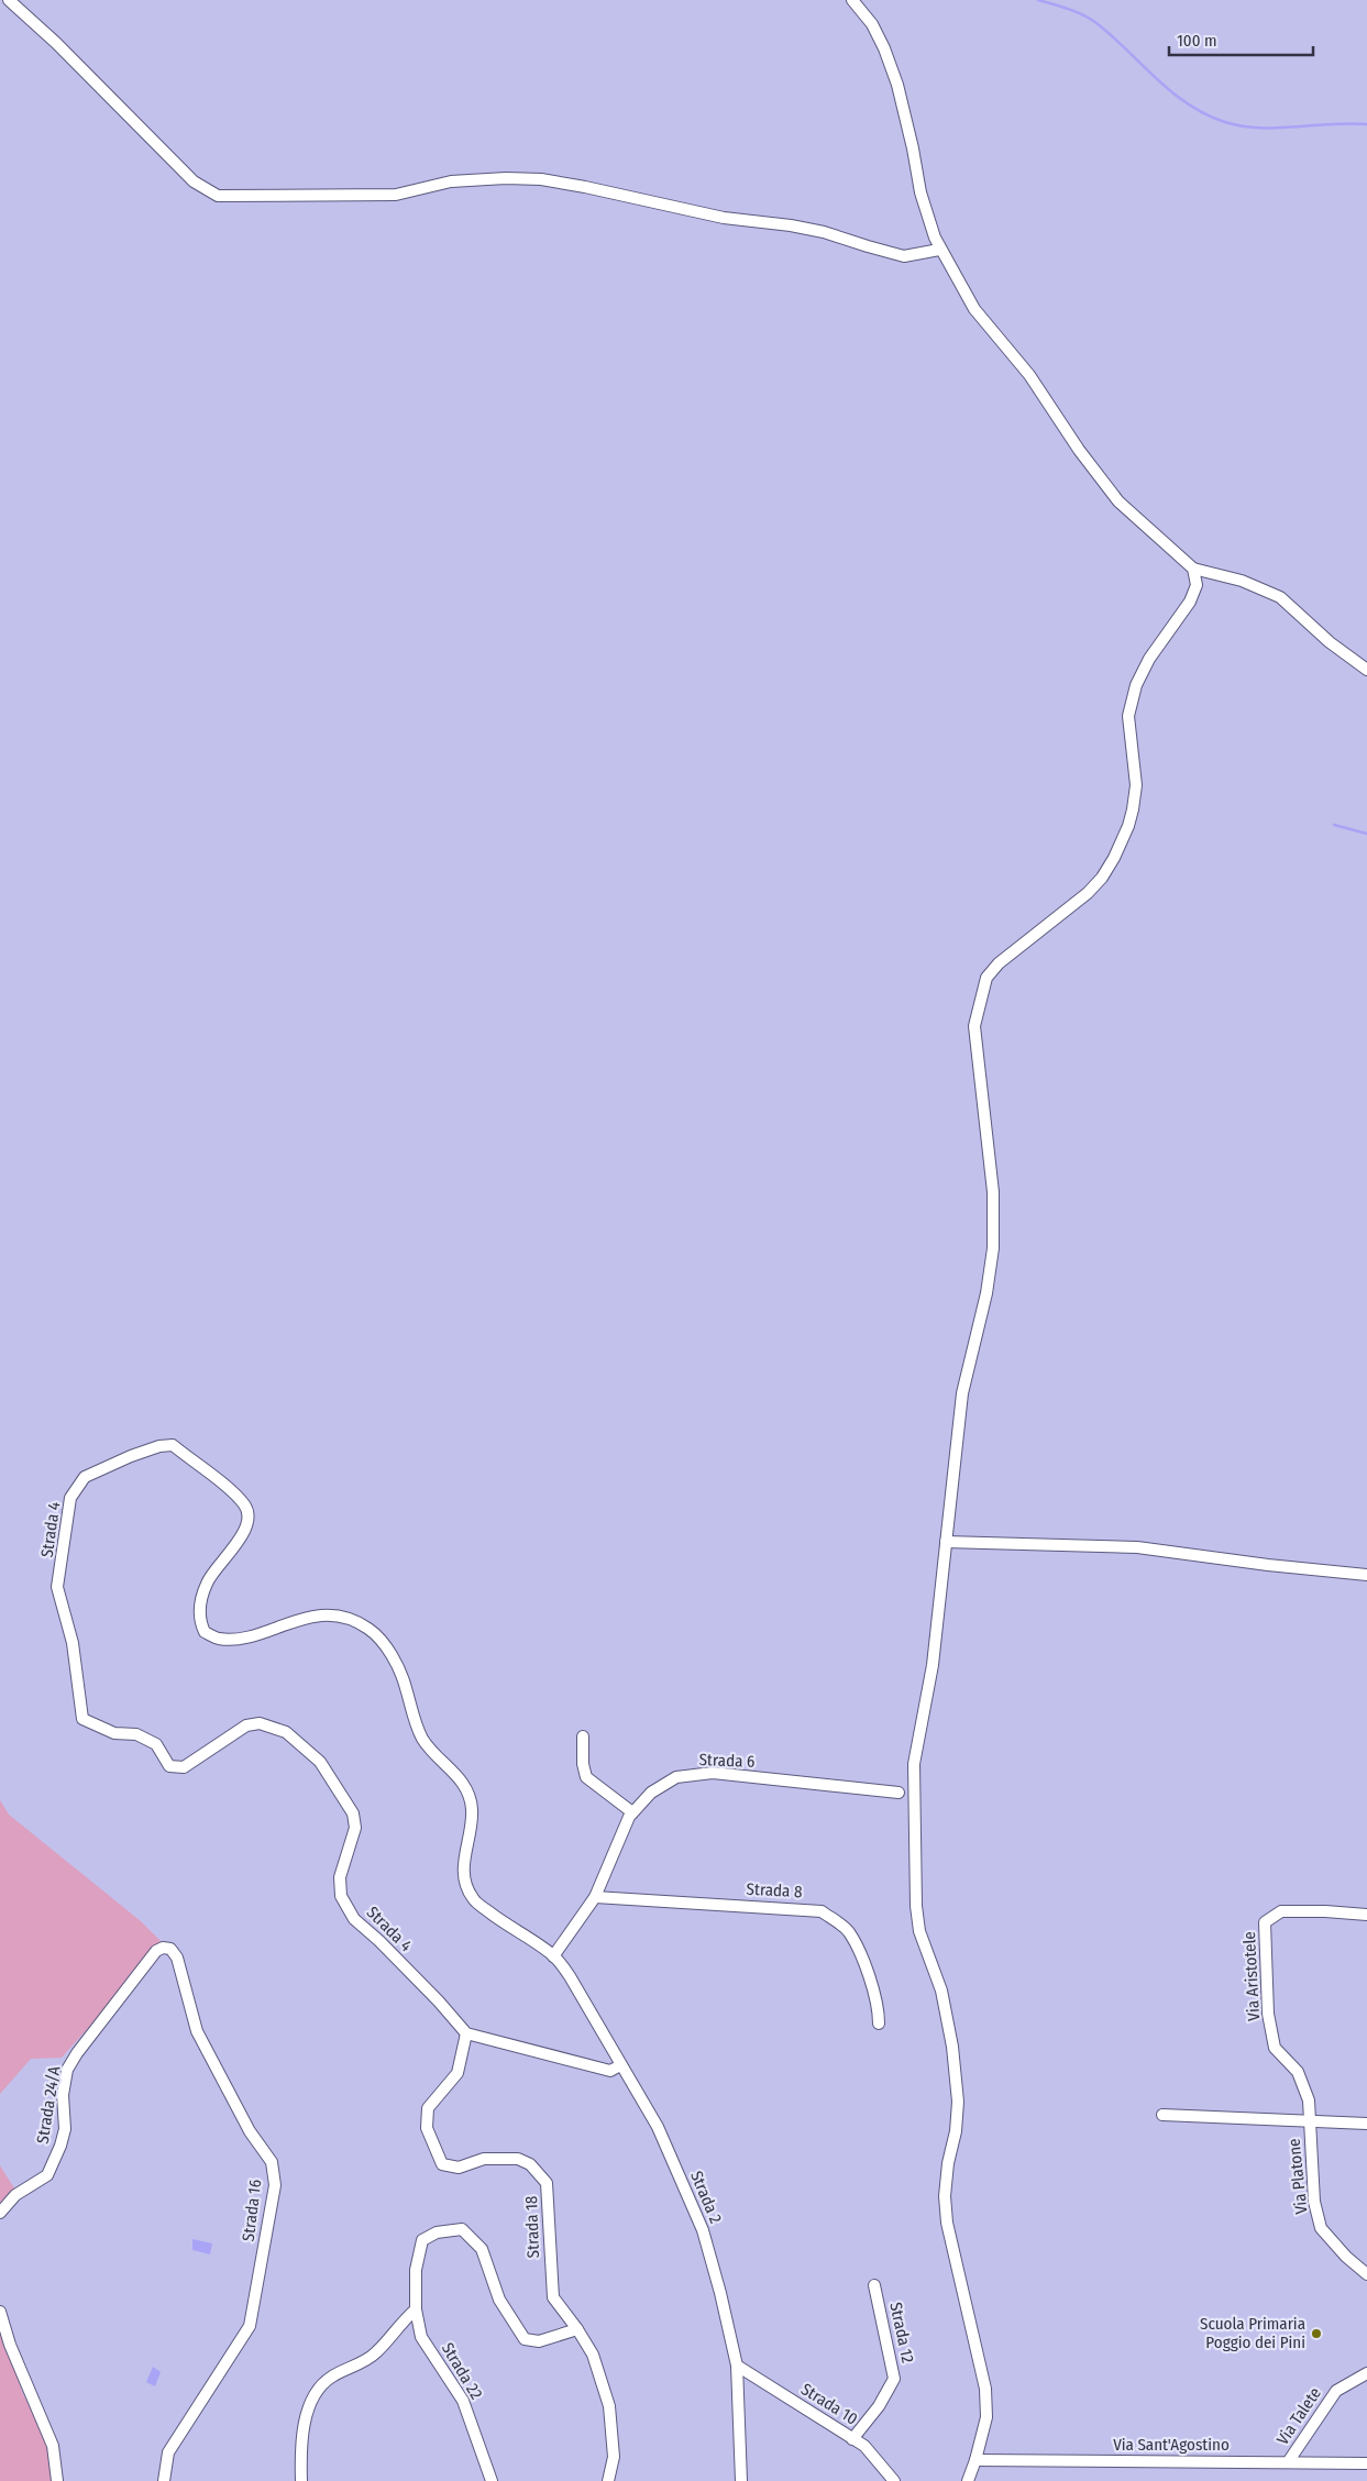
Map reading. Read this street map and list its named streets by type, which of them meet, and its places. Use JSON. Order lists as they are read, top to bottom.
{
  "streets": {
    "street": [
      "Strada 4",
      "Strada 6",
      "Strada 8",
      "Via Aristotele",
      "Strada 24/A",
      "Via Platone",
      "Strada 2",
      "Strada 16",
      "Strada 18",
      "Strada 12",
      "Strada 22",
      "Strada 10",
      "Via Talete",
      "Via Sant'Agostino"
    ]
  },
  "crossings": [
    ["Strada 4", "Strada 6"],
    ["Strada 4", "Strada 2"],
    ["Strada 4", "Strada 18"],
    ["Strada 6", "Strada 8"],
    ["Strada 6", "Strada 2"],
    ["Via Aristotele", "Via Platone"],
    ["Strada 24/A", "Strada 16"],
    ["Strada 2", "Strada 10"],
    ["Strada 18", "Strada 22"],
    ["Strada 12", "Strada 10"],
    ["Via Talete", "Via Sant'Agostino"]
  ],
  "places": ["Scuola Primaria Poggio dei Pini"],
  "scale_bar": "100 m"
}
